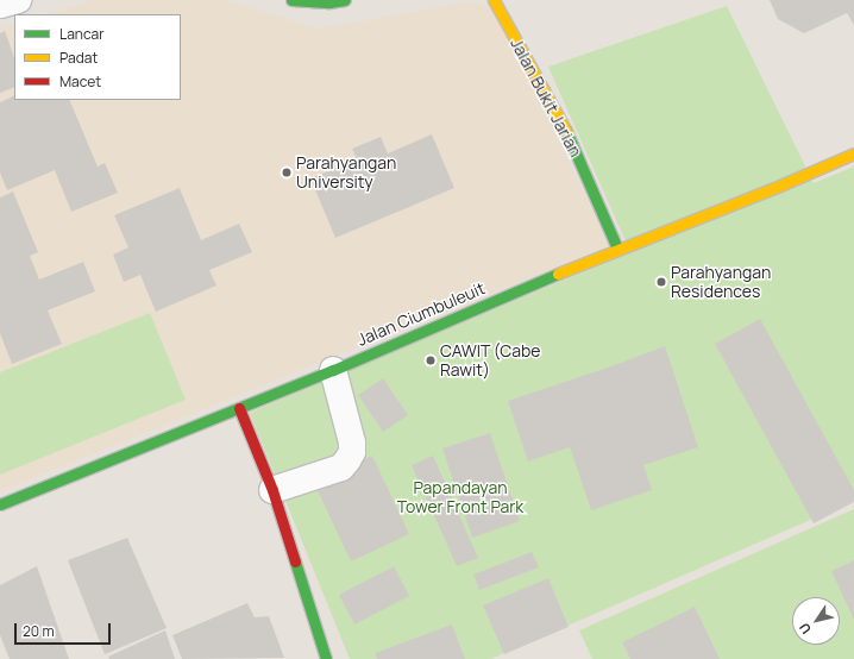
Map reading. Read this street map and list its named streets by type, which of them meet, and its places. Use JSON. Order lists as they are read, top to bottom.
{
  "streets": {
    "main road": ["Jalan Bukit Jarian", "Jalan Ciumbuleuit"]
  },
  "crossings": [
    ["Jalan Bukit Jarian", "Jalan Ciumbuleuit"]
  ],
  "parks": ["Papandayan Tower Front Park"],
  "places": ["Parahyangan University", "Parahyangan Residences", "CAWIT (Cabe Rawit)"],
  "legend": ["Lancar", "Padat", "Macet"],
  "scale_bar": "20 m",
  "north": "bottom left"
}
